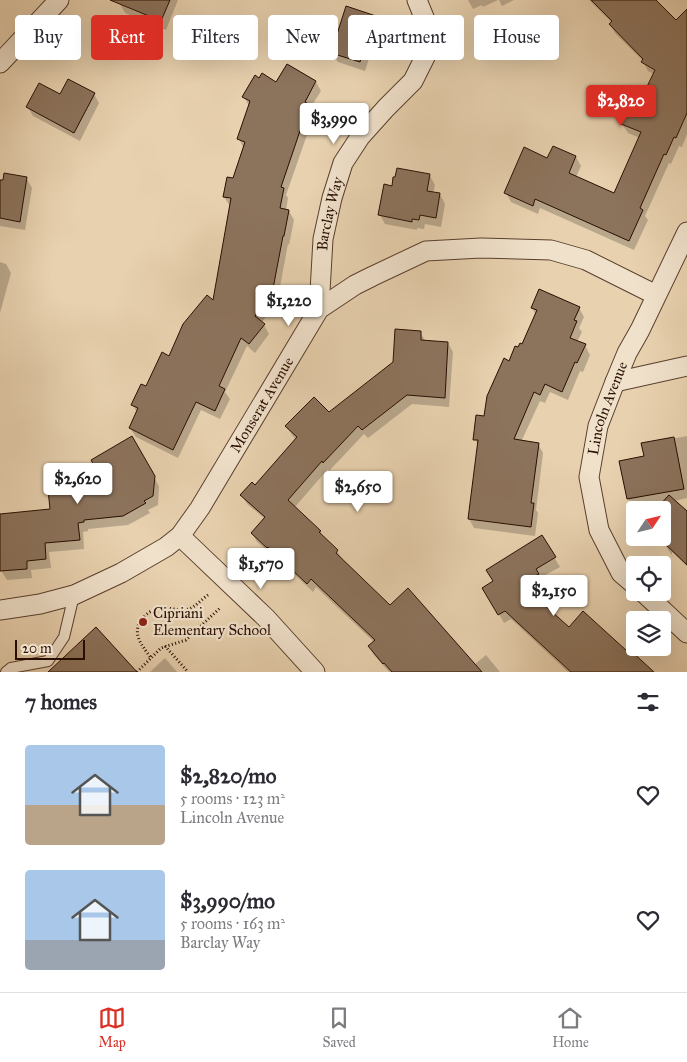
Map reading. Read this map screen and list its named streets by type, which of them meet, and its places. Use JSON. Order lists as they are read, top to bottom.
{
  "streets": {
    "street": ["Barclay Way", "Monserat Avenue", "Lincoln Avenue"]
  },
  "crossings": [
    ["Barclay Way", "Monserat Avenue"],
    ["Monserat Avenue", "Lincoln Avenue"]
  ],
  "places": ["Cipriani Elementary School"],
  "scale_bar": "20 m",
  "north": "top right",
  "page": {
    "chip": [
      "Buy",
      "Rent",
      "Filters",
      "New",
      "Apartment",
      "House"
    ],
    "price": [
      "$2,820",
      "$3,990",
      "$1,220",
      "$2,620",
      "$2,650",
      "$1,570",
      "$2,150"
    ],
    "scale": "20 m",
    "heading": "7 homes",
    "list": [
      {
        "name": "$2,820/mo",
        "note": "5 rooms · 123 m² · Lincoln Avenue"
      },
      {
        "name": "$3,990/mo",
        "note": "5 rooms · 163 m² · Barclay Way"
      }
    ],
    "tabs": ["Map", "Saved", "Home"]
  }
}
